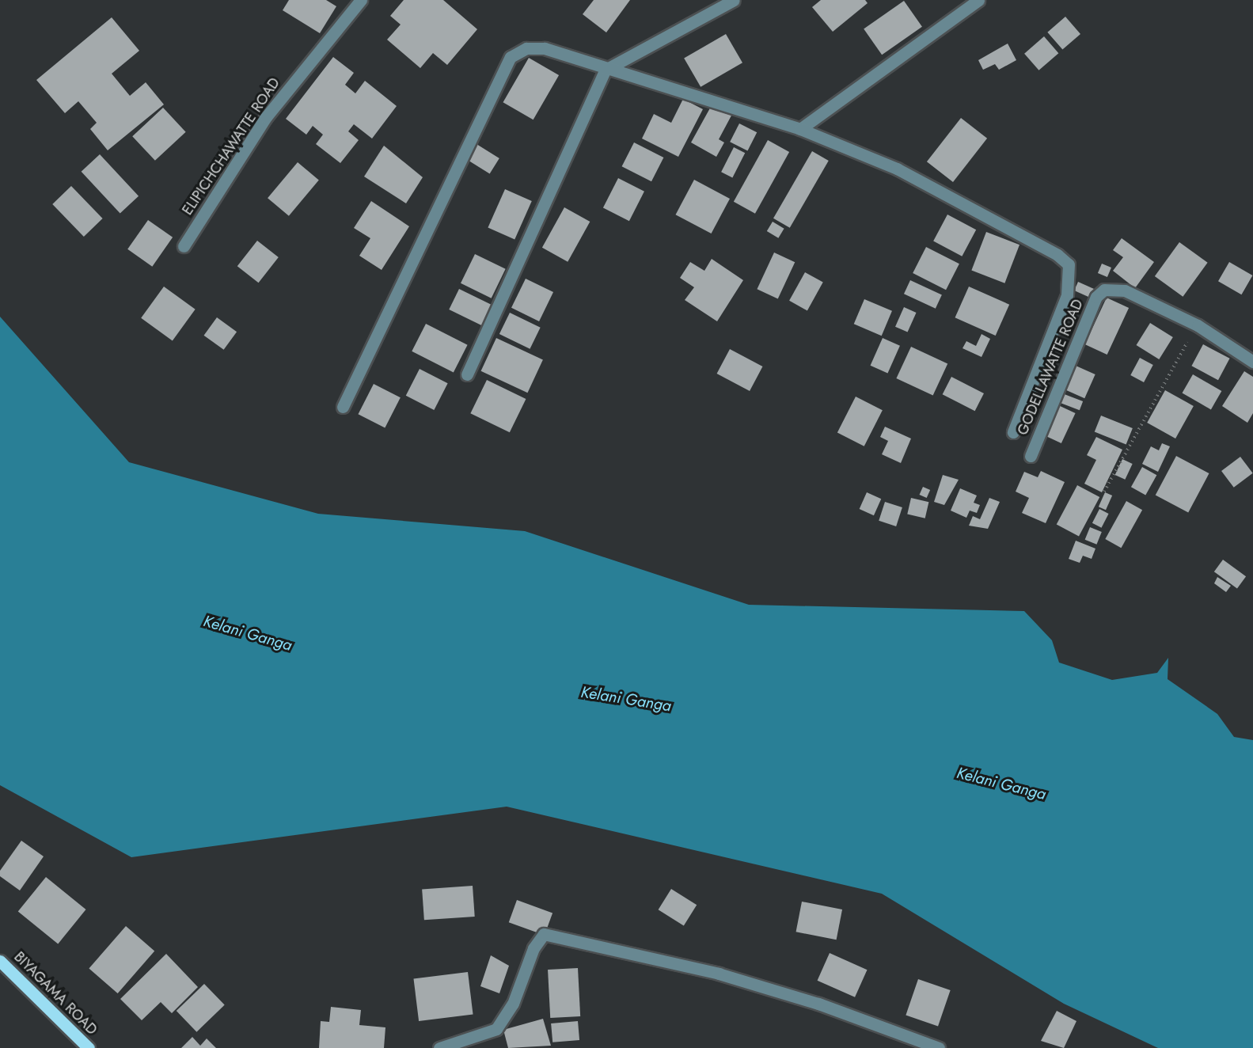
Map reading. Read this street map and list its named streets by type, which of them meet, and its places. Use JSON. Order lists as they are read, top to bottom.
{
  "streets": {
    "main road": ["BIYAGAMA ROAD"],
    "street": ["ELIPICHCHAWATTE ROAD", "GODELLAWATTE ROAD"]
  },
  "water": ["Kelani Ganga"]
}
